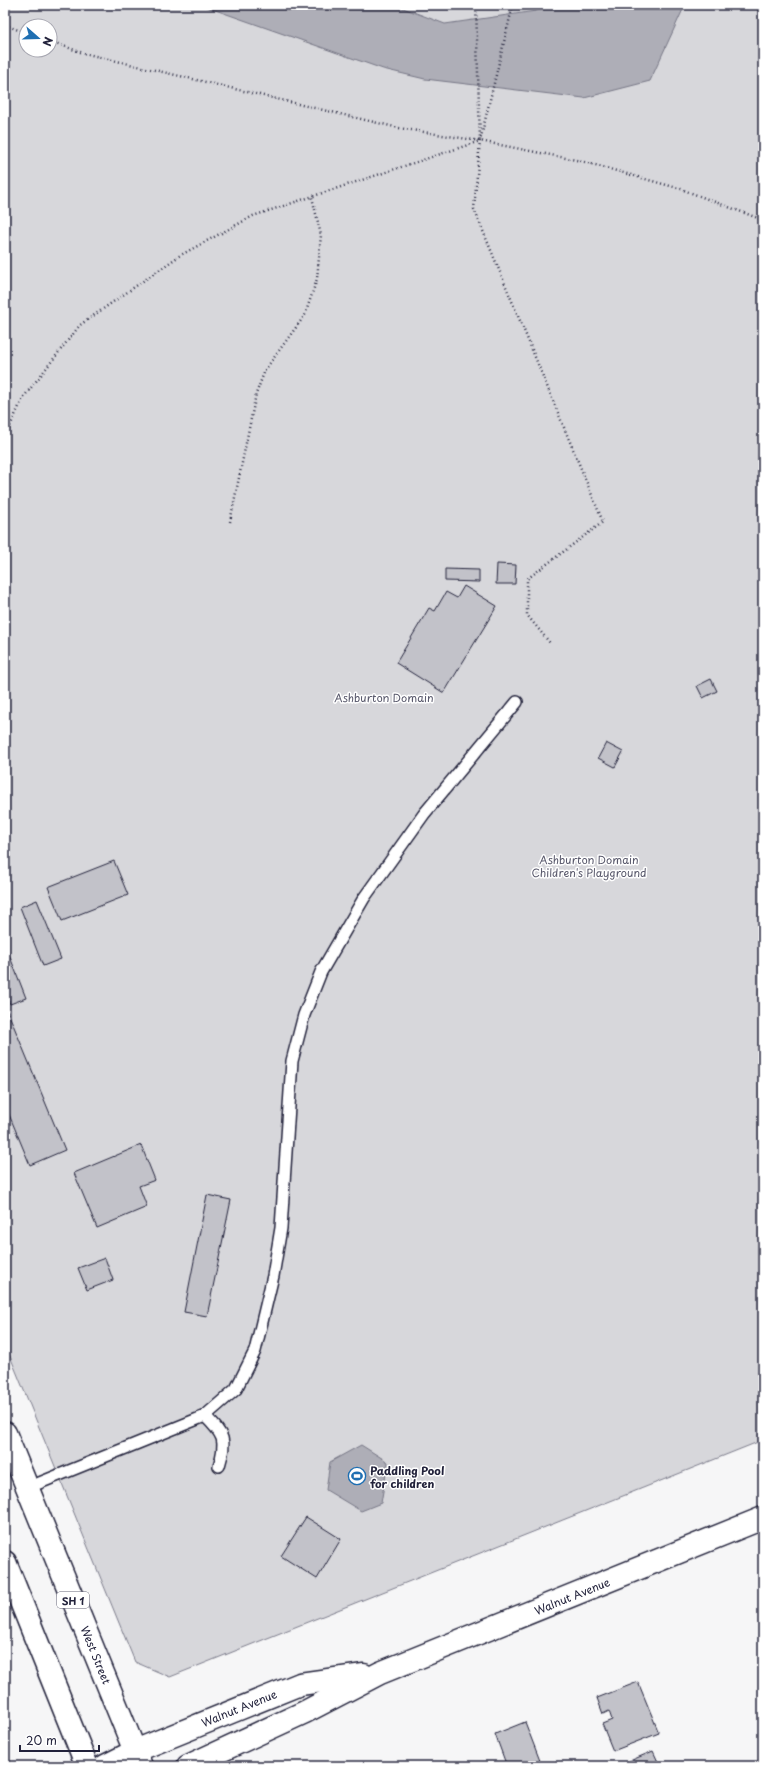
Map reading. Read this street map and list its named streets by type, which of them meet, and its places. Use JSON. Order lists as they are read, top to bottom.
{
  "streets": {
    "main road": ["Walnut Avenue", "SH 1", "West Street"]
  },
  "crossings": [
    ["Walnut Avenue", "West Street"]
  ],
  "parks": ["Ashburton Domain", "Ashburton Domain Children's Playground"],
  "places": {
    "sports": ["Paddling Pool for children"]
  },
  "scale_bar": "20 m",
  "north": "right"
}
